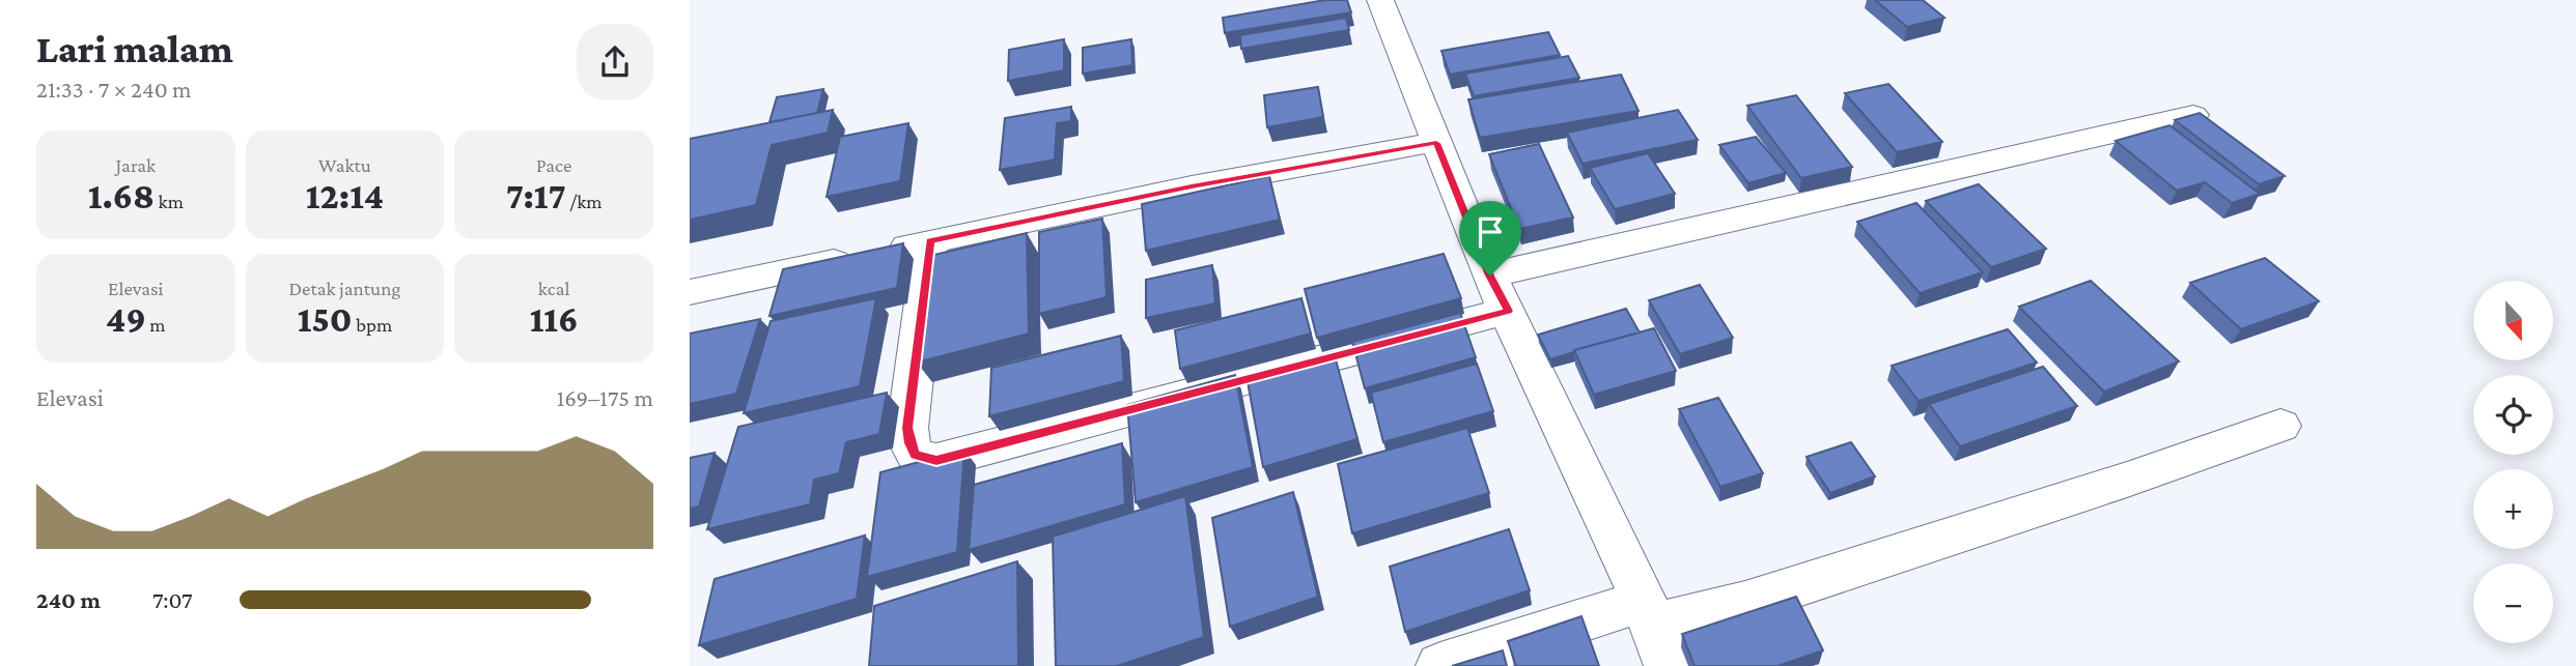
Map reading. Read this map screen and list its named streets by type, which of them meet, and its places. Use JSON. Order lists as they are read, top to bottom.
{
  "north": "bottom",
  "page": {
    "heading": ["Lari malam", "21:33 · 7 × 240 m"],
    "stats": [
      ["Jarak", "1.68 km"],
      ["Waktu", "12:14"],
      ["Pace", "7:17 /km"],
      ["Elevasi", "49 m"],
      ["Detak jantung", "150 bpm"],
      ["kcal", "116"]
    ],
    "map_buttons": ["+", "−"],
    "chart": ["Elevasi", "169–175 m"],
    "list": [
      {
        "name": "240 m",
        "note": "7:07"
      }
    ]
  }
}
